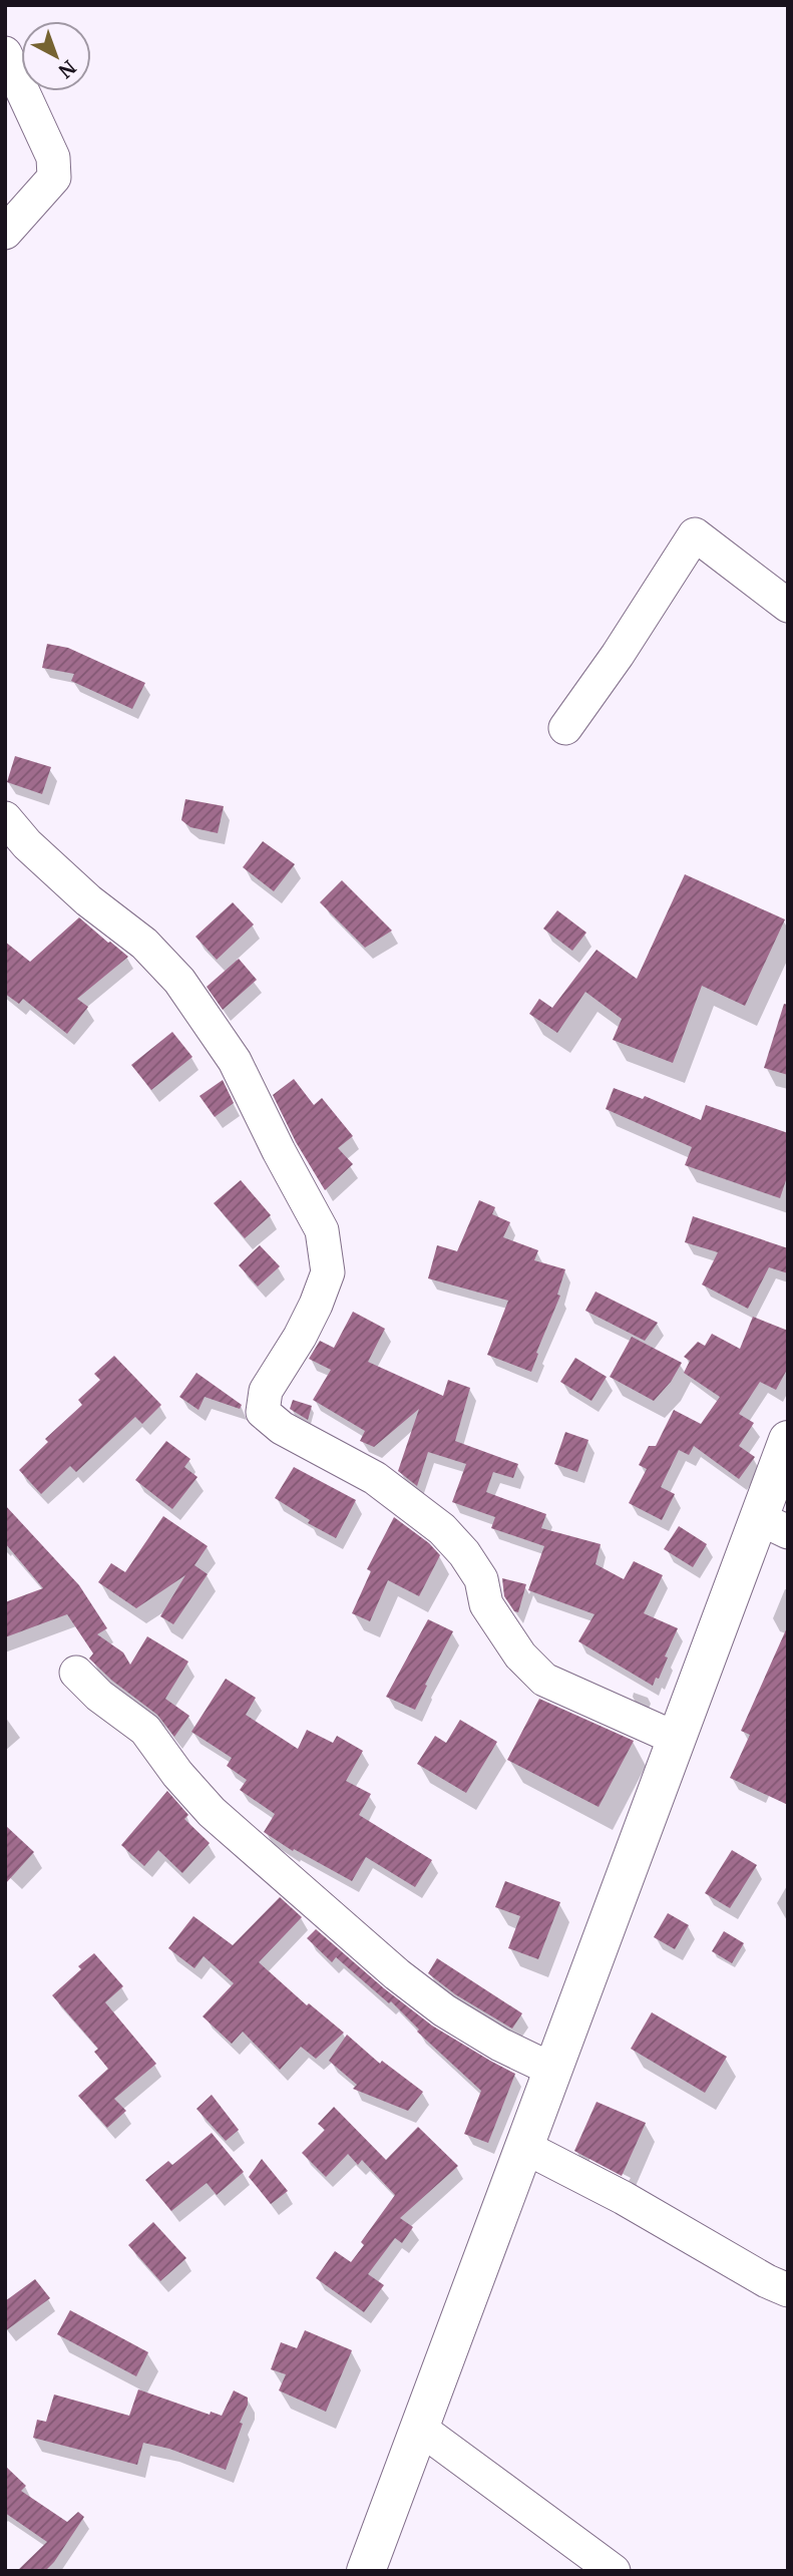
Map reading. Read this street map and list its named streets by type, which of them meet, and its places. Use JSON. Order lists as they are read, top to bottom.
{
  "north": "bottom right"
}
